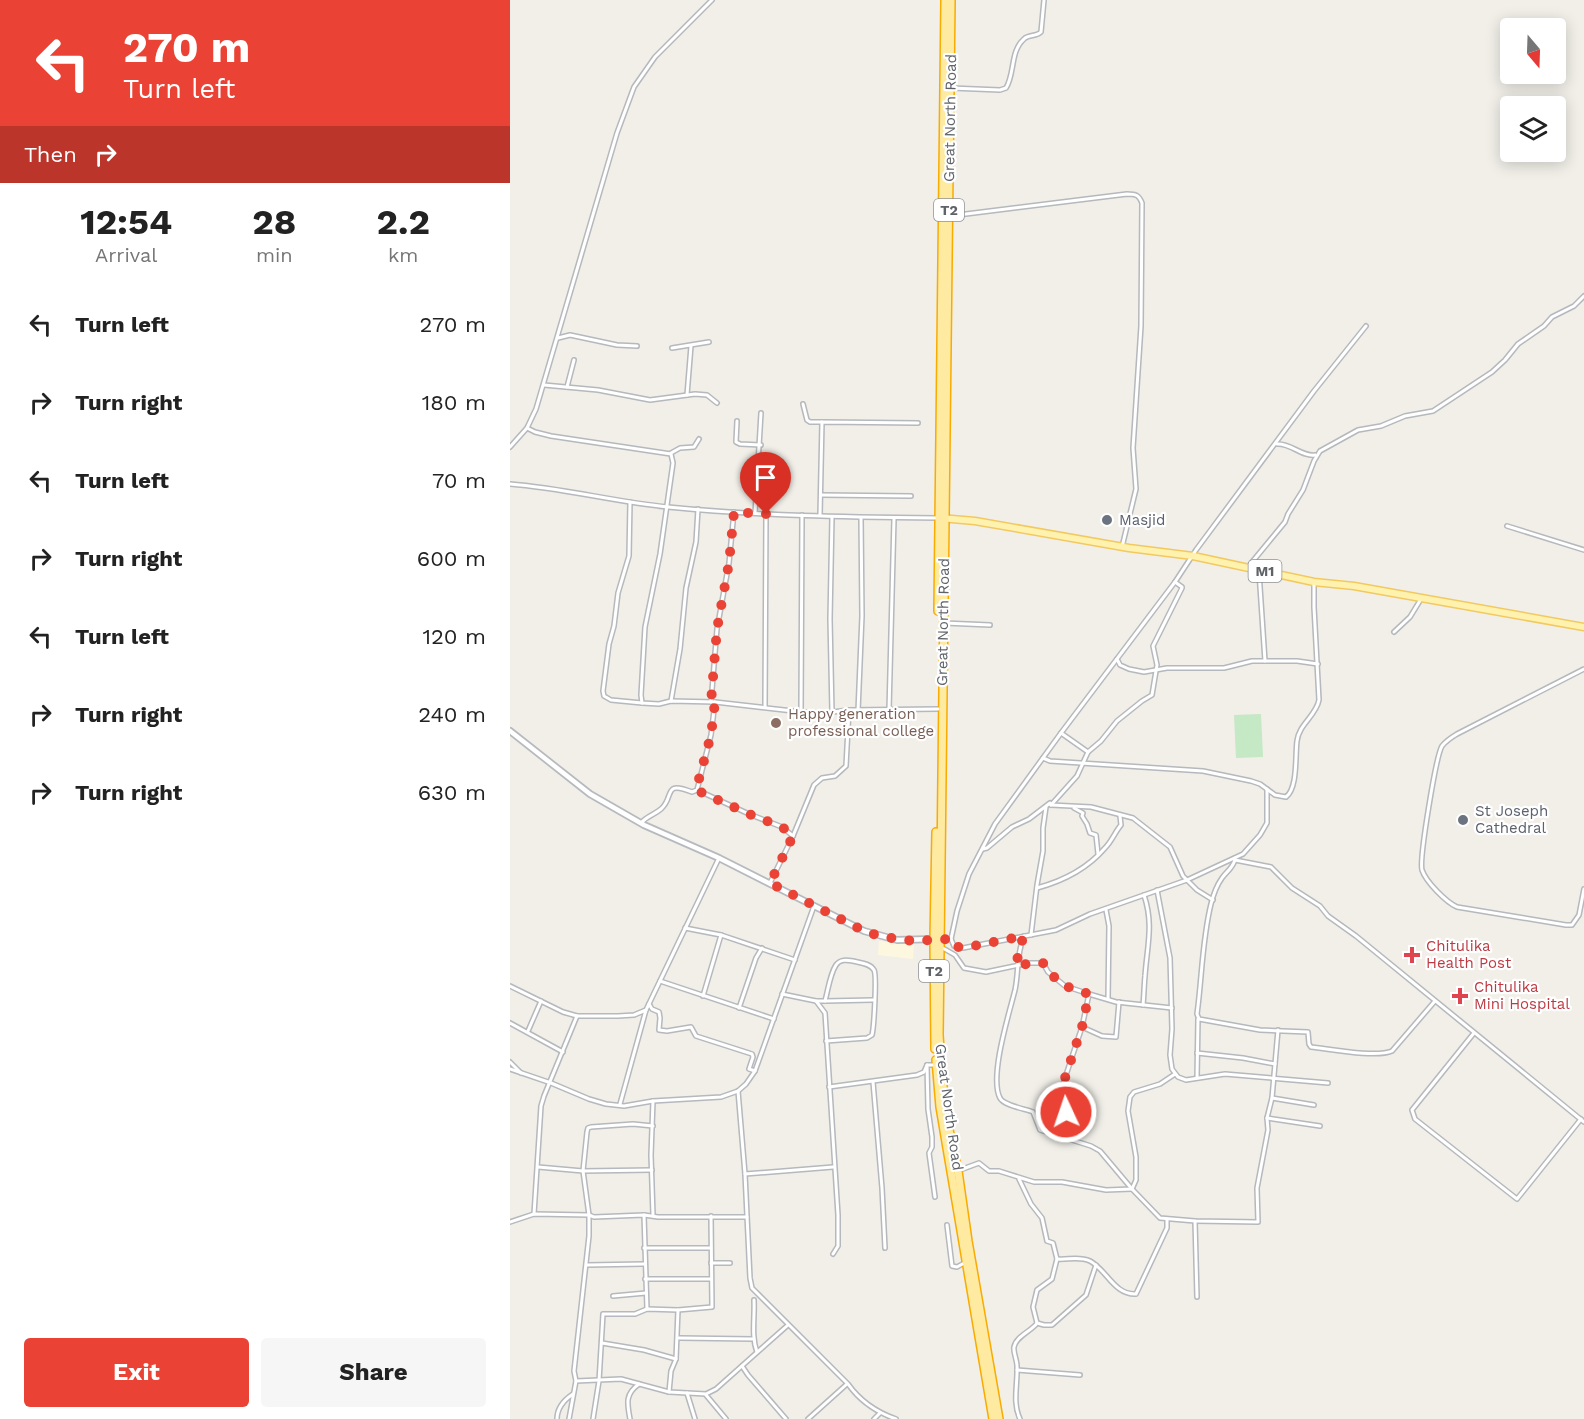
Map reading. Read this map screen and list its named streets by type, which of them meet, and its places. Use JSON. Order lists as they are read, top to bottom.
{
  "streets": {
    "highway": ["Great North Road", "T2"],
    "main road": ["M1"]
  },
  "crossings": [
    ["Great North Road", "M1"]
  ],
  "places": {
    "other": ["Masjid", "Happy generation professional college", "St Joseph Cathedral"],
    "health": ["Chitulika Health Post", "Chitulika Mini Hospital"]
  },
  "north": "bottom",
  "page": {
    "turn": ["270 m", "Turn left"],
    "then": "Then",
    "eta": [
      "12:54",
      "Arrival",
      "28",
      "min",
      "2.2",
      "km"
    ],
    "list": [
      {
        "name": "Turn left",
        "value": "270 m"
      },
      {
        "name": "Turn right",
        "value": "180 m"
      },
      {
        "name": "Turn left",
        "value": "70 m"
      },
      {
        "name": "Turn right",
        "value": "600 m"
      },
      {
        "name": "Turn left",
        "value": "120 m"
      },
      {
        "name": "Turn right",
        "value": "240 m"
      },
      {
        "name": "Turn right",
        "value": "630 m"
      }
    ],
    "buttons": ["Exit", "Share"]
  }
}
